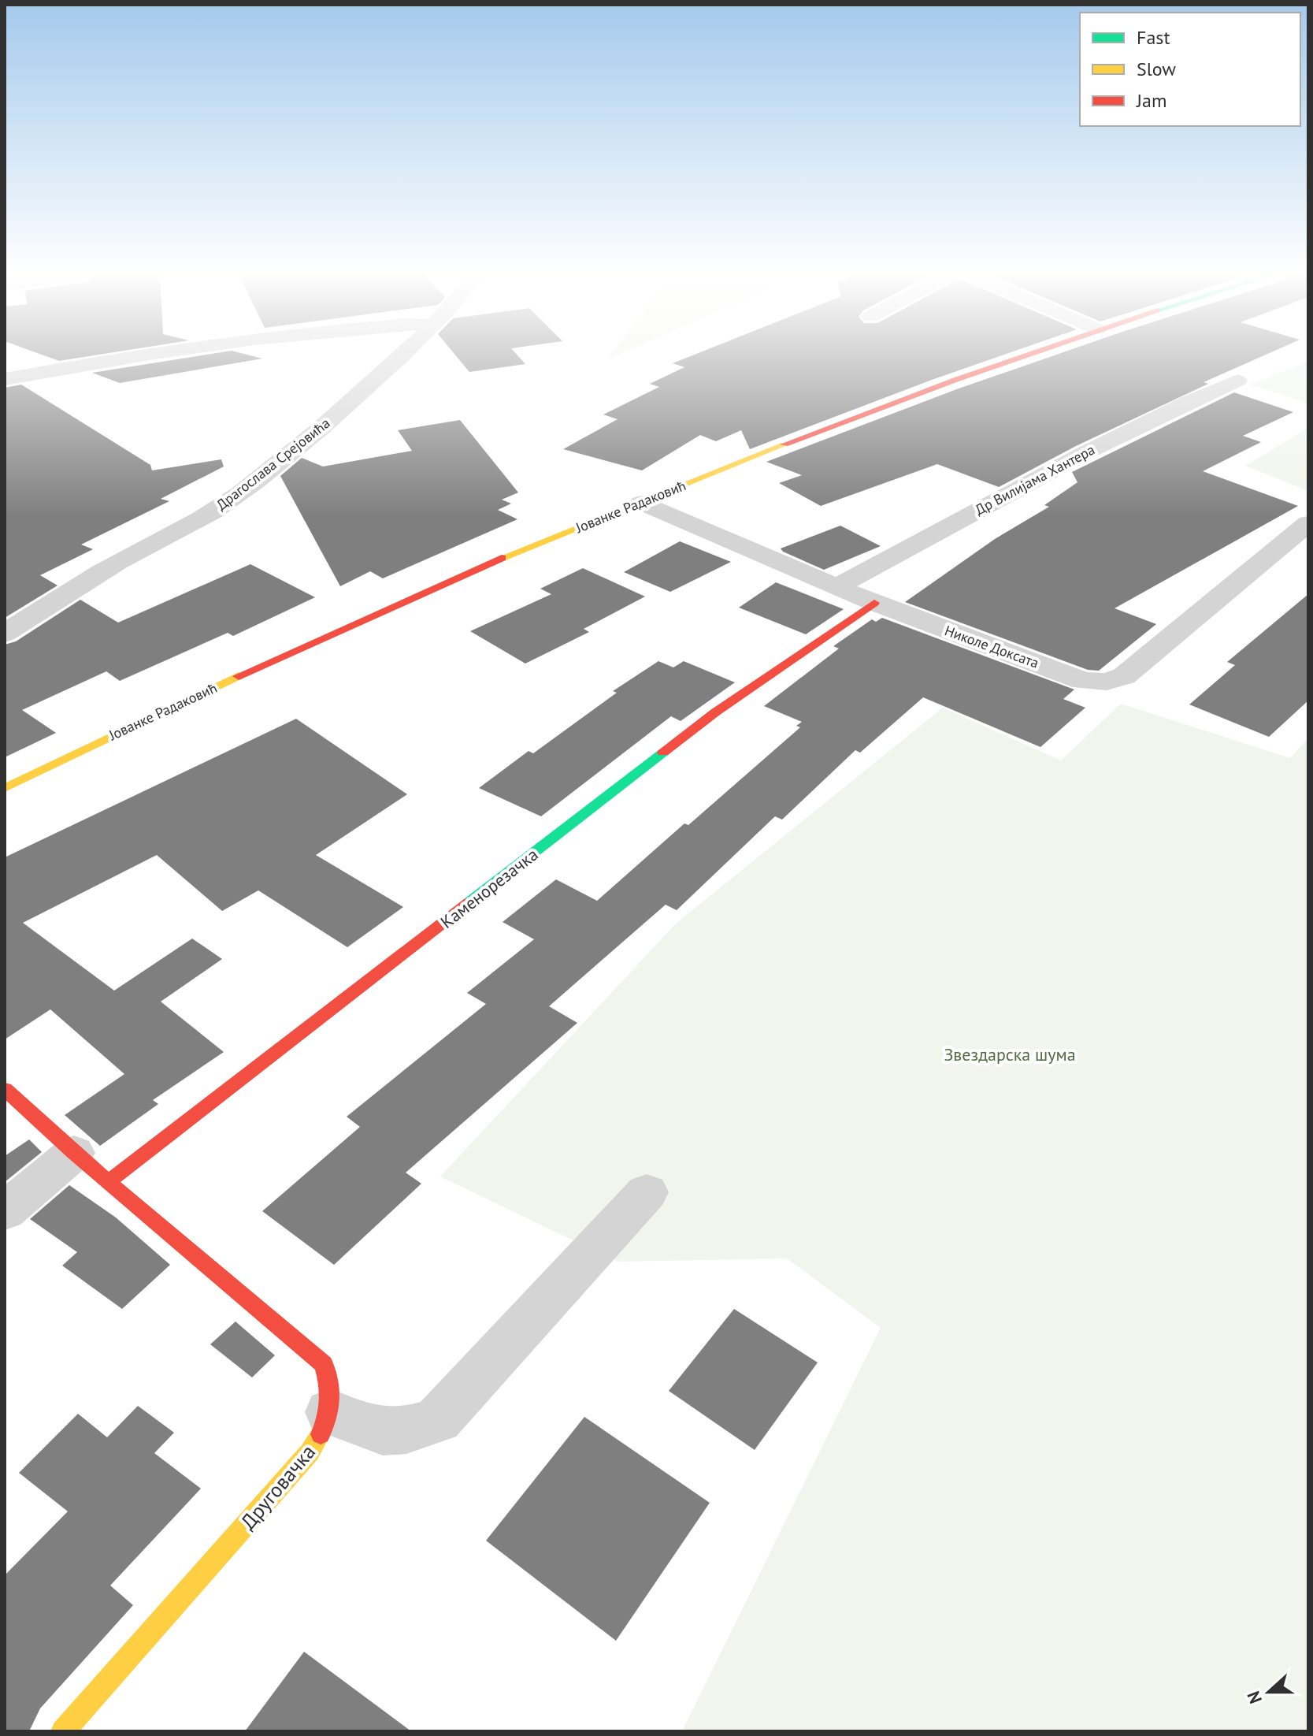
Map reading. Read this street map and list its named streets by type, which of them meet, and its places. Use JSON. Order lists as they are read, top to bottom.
{
  "streets": {
    "main road": ["Јованке Радаковић", "Каменорезачка", "Друговачка"],
    "street": ["Драгослава Срејовића", "Др Вилијама Хантера", "Николе Доксата"]
  },
  "crossings": [
    ["Др Вилијама Хантера", "Николе Доксата"],
    ["Јованке Радаковић", "Николе Доксата"],
    ["Николе Доксата", "Каменорезачка"]
  ],
  "parks": ["Звездарска шума"],
  "legend": ["Fast", "Slow", "Jam"],
  "north": "left"
}
